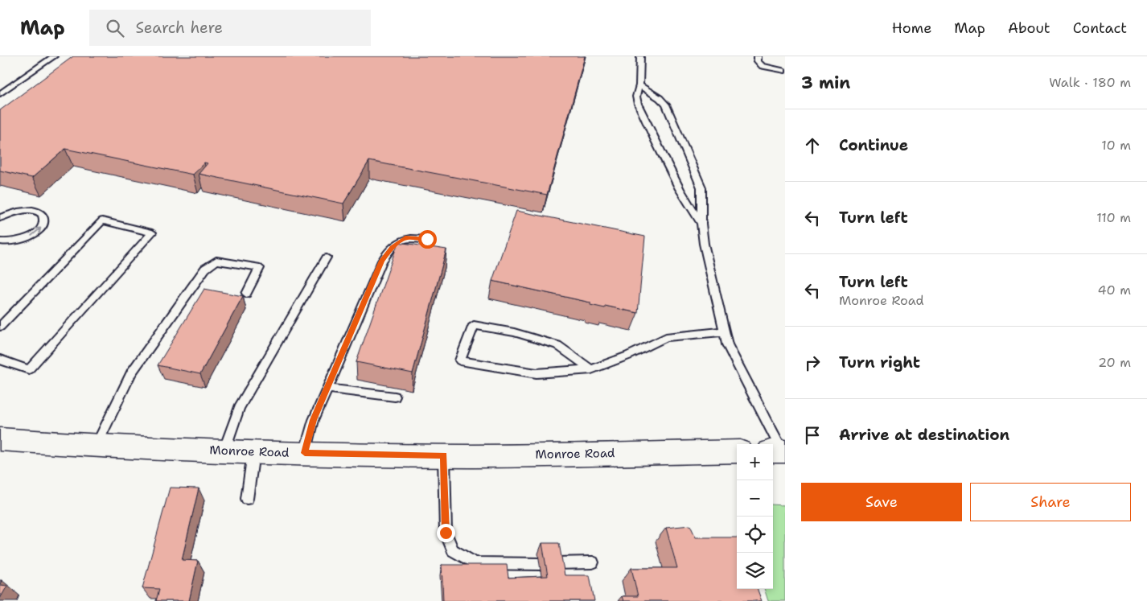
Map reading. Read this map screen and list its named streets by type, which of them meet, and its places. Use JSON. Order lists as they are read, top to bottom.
{
  "streets": {
    "main road": ["Monroe Road"]
  },
  "page": {
    "header": "Map",
    "search": "Search here",
    "nav": [
      "Home",
      "Map",
      "About",
      "Contact"
    ],
    "heading": ["3 min", "Walk · 180 m"],
    "list": [
      ["Continue", "10 m"],
      ["Turn left", "110 m"],
      ["Turn left", "Monroe Road", "40 m"],
      ["Turn right", "20 m"],
      "Arrive at destination"
    ],
    "map_buttons": ["+", "−"],
    "buttons": ["Save", "Share"]
  }
}
